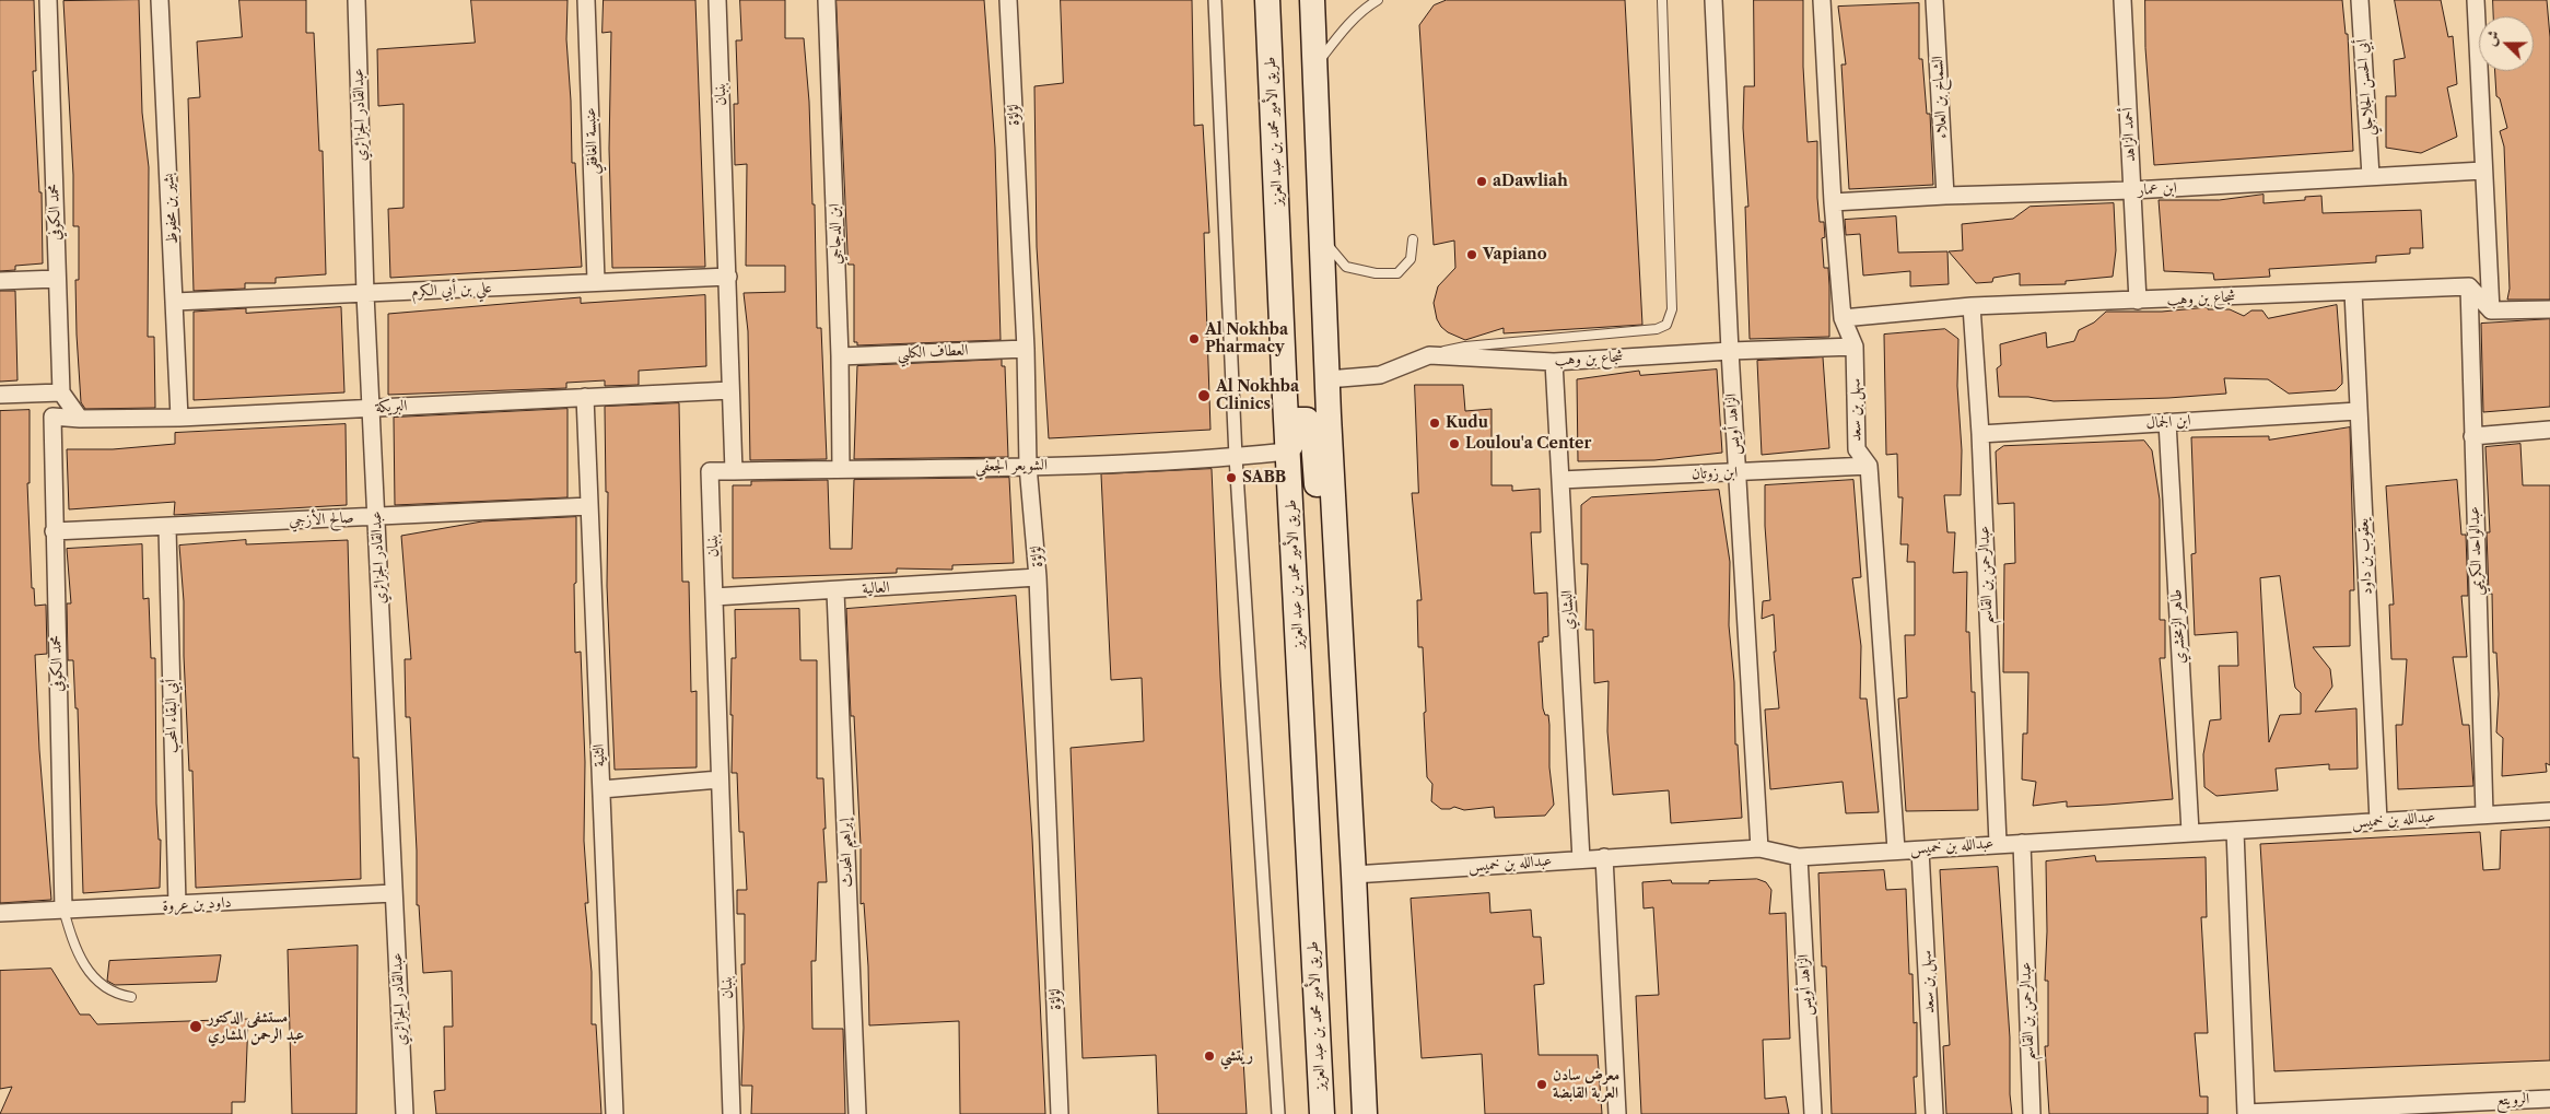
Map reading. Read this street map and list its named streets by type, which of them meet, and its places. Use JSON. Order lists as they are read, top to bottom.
{
  "streets": {
    "main road": ["طريق الأمير محمد بن عبد العزيز"],
    "street": [
      "أبي الحسن الجلاجلي",
      "بنبان",
      "الشماخ بن العلاء",
      "عبدالقادر الجزائري",
      "لؤلؤة",
      "أحمد الزاهد",
      "عنبسة الغافقي",
      "ابن عمار",
      "بشير بن محفوظ",
      "محمد الكوفي",
      "ابن الدجاجي",
      "علي بن أبي الكرم",
      "شجاع بن وهب",
      "العطاف الكلبي",
      "البريكة",
      "سهل بن سعد",
      "ابن الجمال",
      "الزاهد أويس",
      "الشويعر الجعفي",
      "ابن زوتان",
      "صالح الأزجي",
      "عبدالواحد الكريمي",
      "يعقوب بن داود",
      "عبدالرحمن بن القاسم",
      "العالية",
      "البشاري",
      "طاهر الزمخشري",
      "أبي البقاء المحب",
      "الثنية",
      "عبدالله بن خميس",
      "إبراهيم المحدث",
      "داود بن عروة",
      "الرويتع"
    ]
  },
  "crossings": [
    ["أبي الحسن الجلاجلي", "ابن عمار"],
    ["بنبان", "علي بن أبي الكرم"],
    ["بنبان", "البريكة"],
    ["بنبان", "الشويعر الجعفي"],
    ["بنبان", "العالية"],
    ["الشماخ بن العلاء", "ابن عمار"],
    ["عبدالقادر الجزائري", "علي بن أبي الكرم"],
    ["عبدالقادر الجزائري", "البريكة"],
    ["عبدالقادر الجزائري", "صالح الأزجي"],
    ["عبدالقادر الجزائري", "داود بن عروة"],
    ["لؤلؤة", "العطاف الكلبي"],
    ["لؤلؤة", "الشويعر الجعفي"],
    ["لؤلؤة", "العالية"],
    ["طريق الأمير محمد بن عبد العزيز", "الشويعر الجعفي"],
    ["أحمد الزاهد", "ابن عمار"],
    ["أحمد الزاهد", "شجاع بن وهب"],
    ["عنبسة الغافقي", "علي بن أبي الكرم"],
    ["ابن عمار", "سهل بن سعد"],
    ["بشير بن محفوظ", "علي بن أبي الكرم"],
    ["بشير بن محفوظ", "البريكة"],
    ["محمد الكوفي", "البريكة"],
    ["محمد الكوفي", "صالح الأزجي"],
    ["محمد الكوفي", "داود بن عروة"],
    ["ابن الدجاجي", "العطاف الكلبي"],
    ["ابن الدجاجي", "الشويعر الجعفي"],
    ["شجاع بن وهب", "سهل بن سعد"],
    ["شجاع بن وهب", "الزاهد أويس"],
    ["شجاع بن وهب", "عبدالواحد الكريمي"],
    ["شجاع بن وهب", "يعقوب بن داود"],
    ["شجاع بن وهب", "عبدالرحمن بن القاسم"],
    ["شجاع بن وهب", "البشاري"],
    ["البريكة", "الثنية"],
    ["سهل بن سعد", "ابن زوتان"],
    ["سهل بن سعد", "عبدالله بن خميس"],
    ["ابن الجمال", "يعقوب بن داود"],
    ["ابن الجمال", "عبدالرحمن بن القاسم"],
    ["ابن الجمال", "طاهر الزمخشري"],
    ["الزاهد أويس", "ابن زوتان"],
    ["الزاهد أويس", "عبدالله بن خميس"],
    ["ابن زوتان", "البشاري"],
    ["صالح الأزجي", "أبي البقاء المحب"],
    ["صالح الأزجي", "الثنية"],
    ["عبدالواحد الكريمي", "عبدالله بن خميس"],
    ["يعقوب بن داود", "عبدالله بن خميس"],
    ["عبدالرحمن بن القاسم", "عبدالله بن خميس"],
    ["العالية", "إبراهيم المحدث"],
    ["البشاري", "عبدالله بن خميس"],
    ["طاهر الزمخشري", "عبدالله بن خميس"],
    ["أبي البقاء المحب", "داود بن عروة"]
  ],
  "places": [
    "aDawliah",
    "Vapiano",
    "Al Nokhba Pharmacy",
    "Al Nokhba Clinics",
    "Kudu",
    "Loulou'a Center",
    "SABB",
    "مستشفى الدكتور عبد الرحمن المشاري",
    "ريتشي",
    "معرض سادن العربة القابضة"
  ],
  "north": "left"
}
